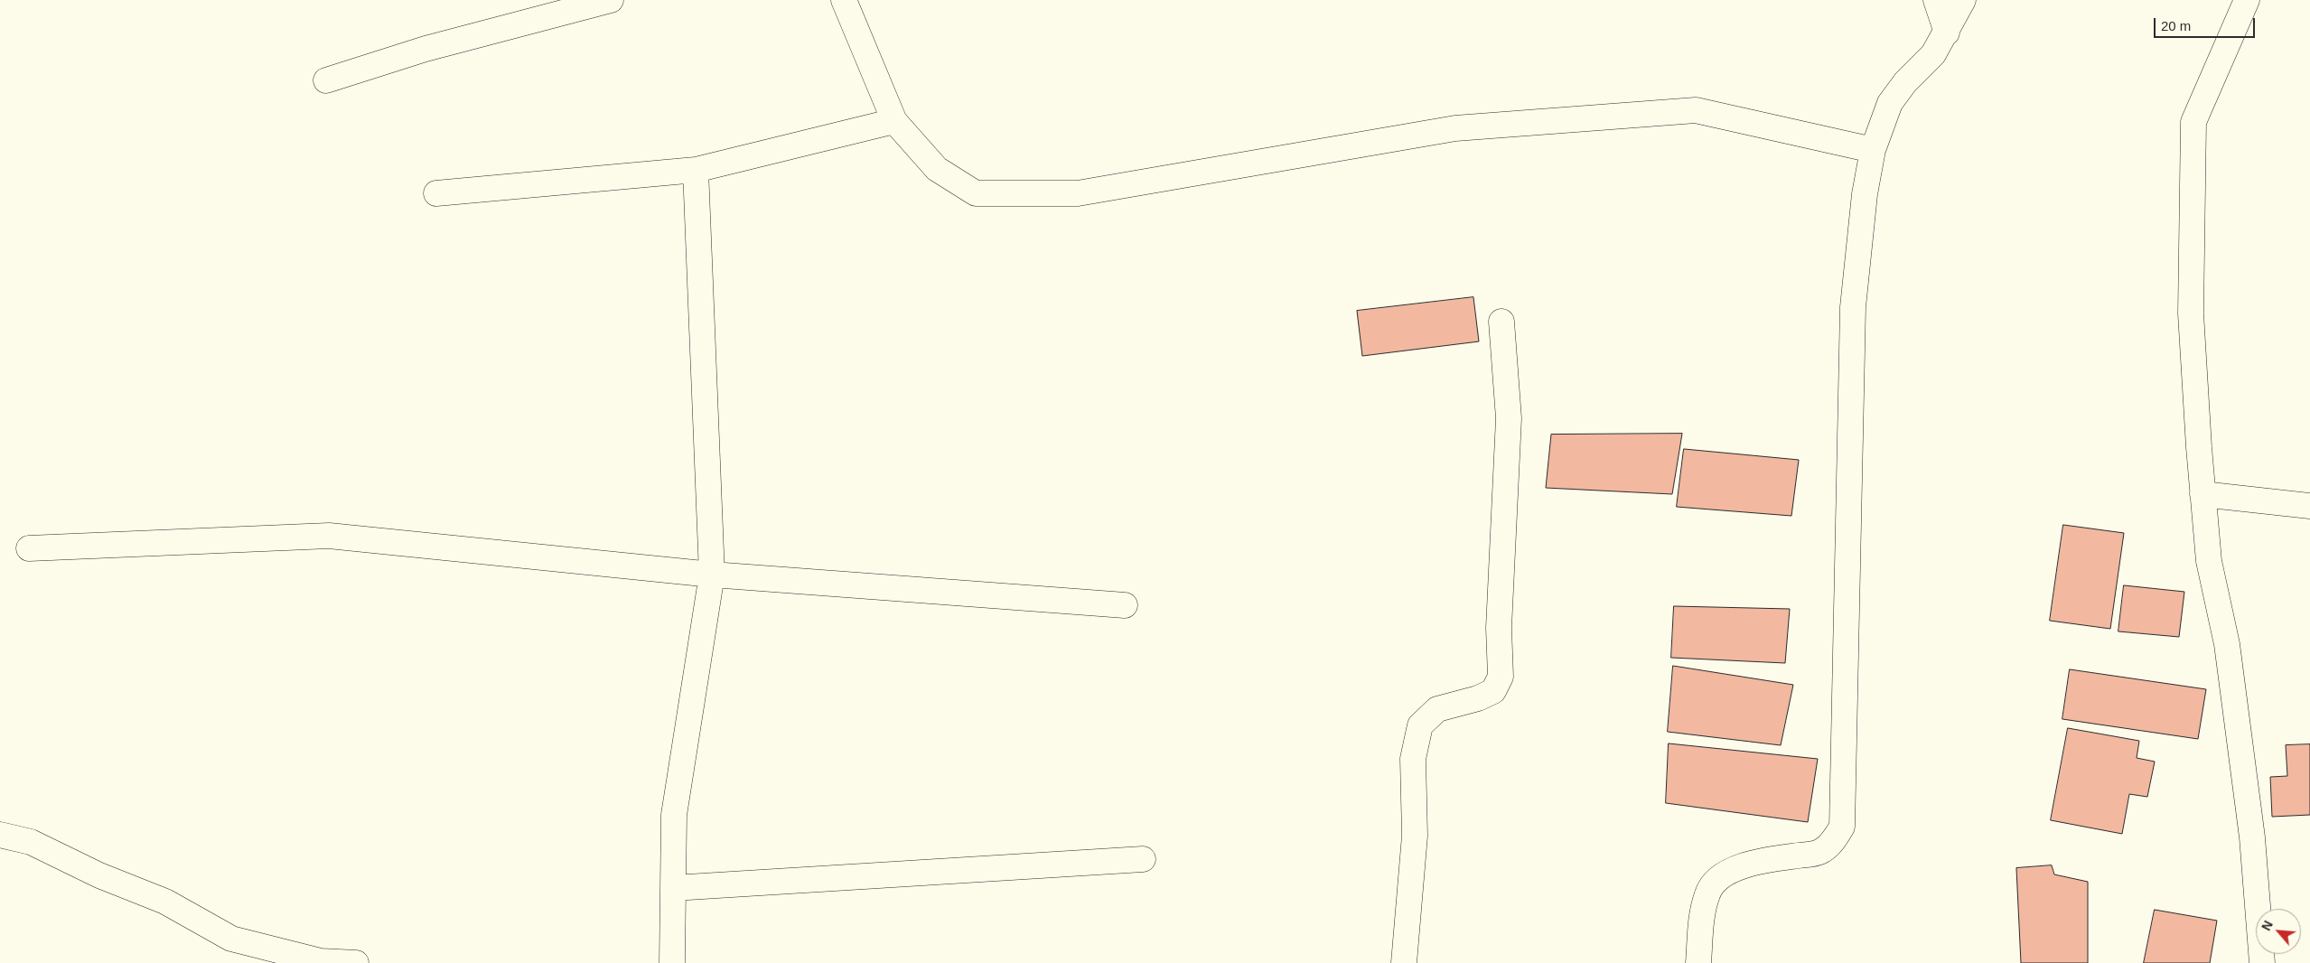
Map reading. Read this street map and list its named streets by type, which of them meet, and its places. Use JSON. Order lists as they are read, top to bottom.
{
  "scale_bar": "20 m",
  "north": "top left"
}
